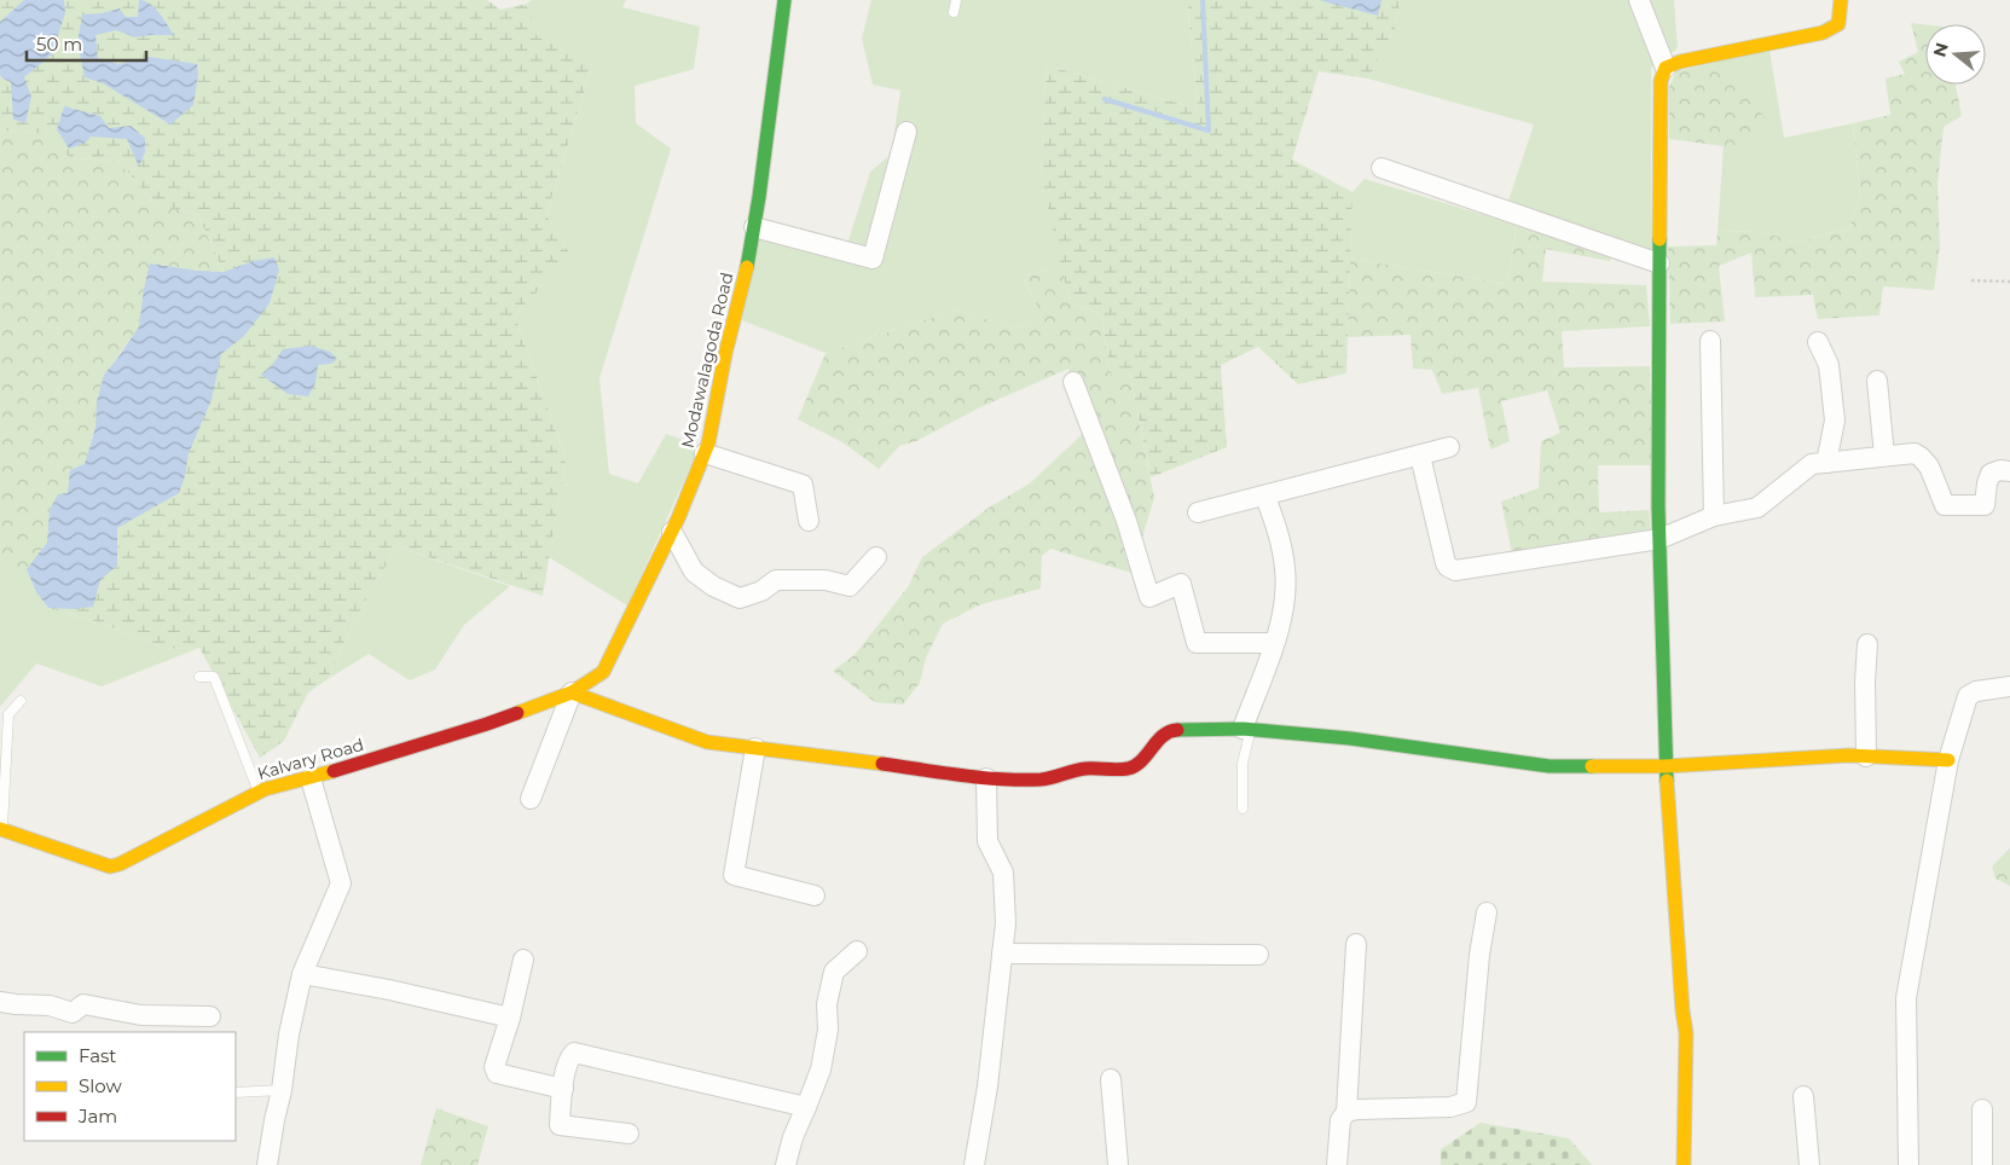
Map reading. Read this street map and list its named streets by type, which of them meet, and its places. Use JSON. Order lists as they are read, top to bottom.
{
  "streets": {
    "street": ["Modawalagoda Road", "Kalvary Road"]
  },
  "crossings": [
    ["Modawalagoda Road", "Kalvary Road"]
  ],
  "legend": ["Fast", "Slow", "Jam"],
  "scale_bar": "50 m",
  "north": "left"
}
